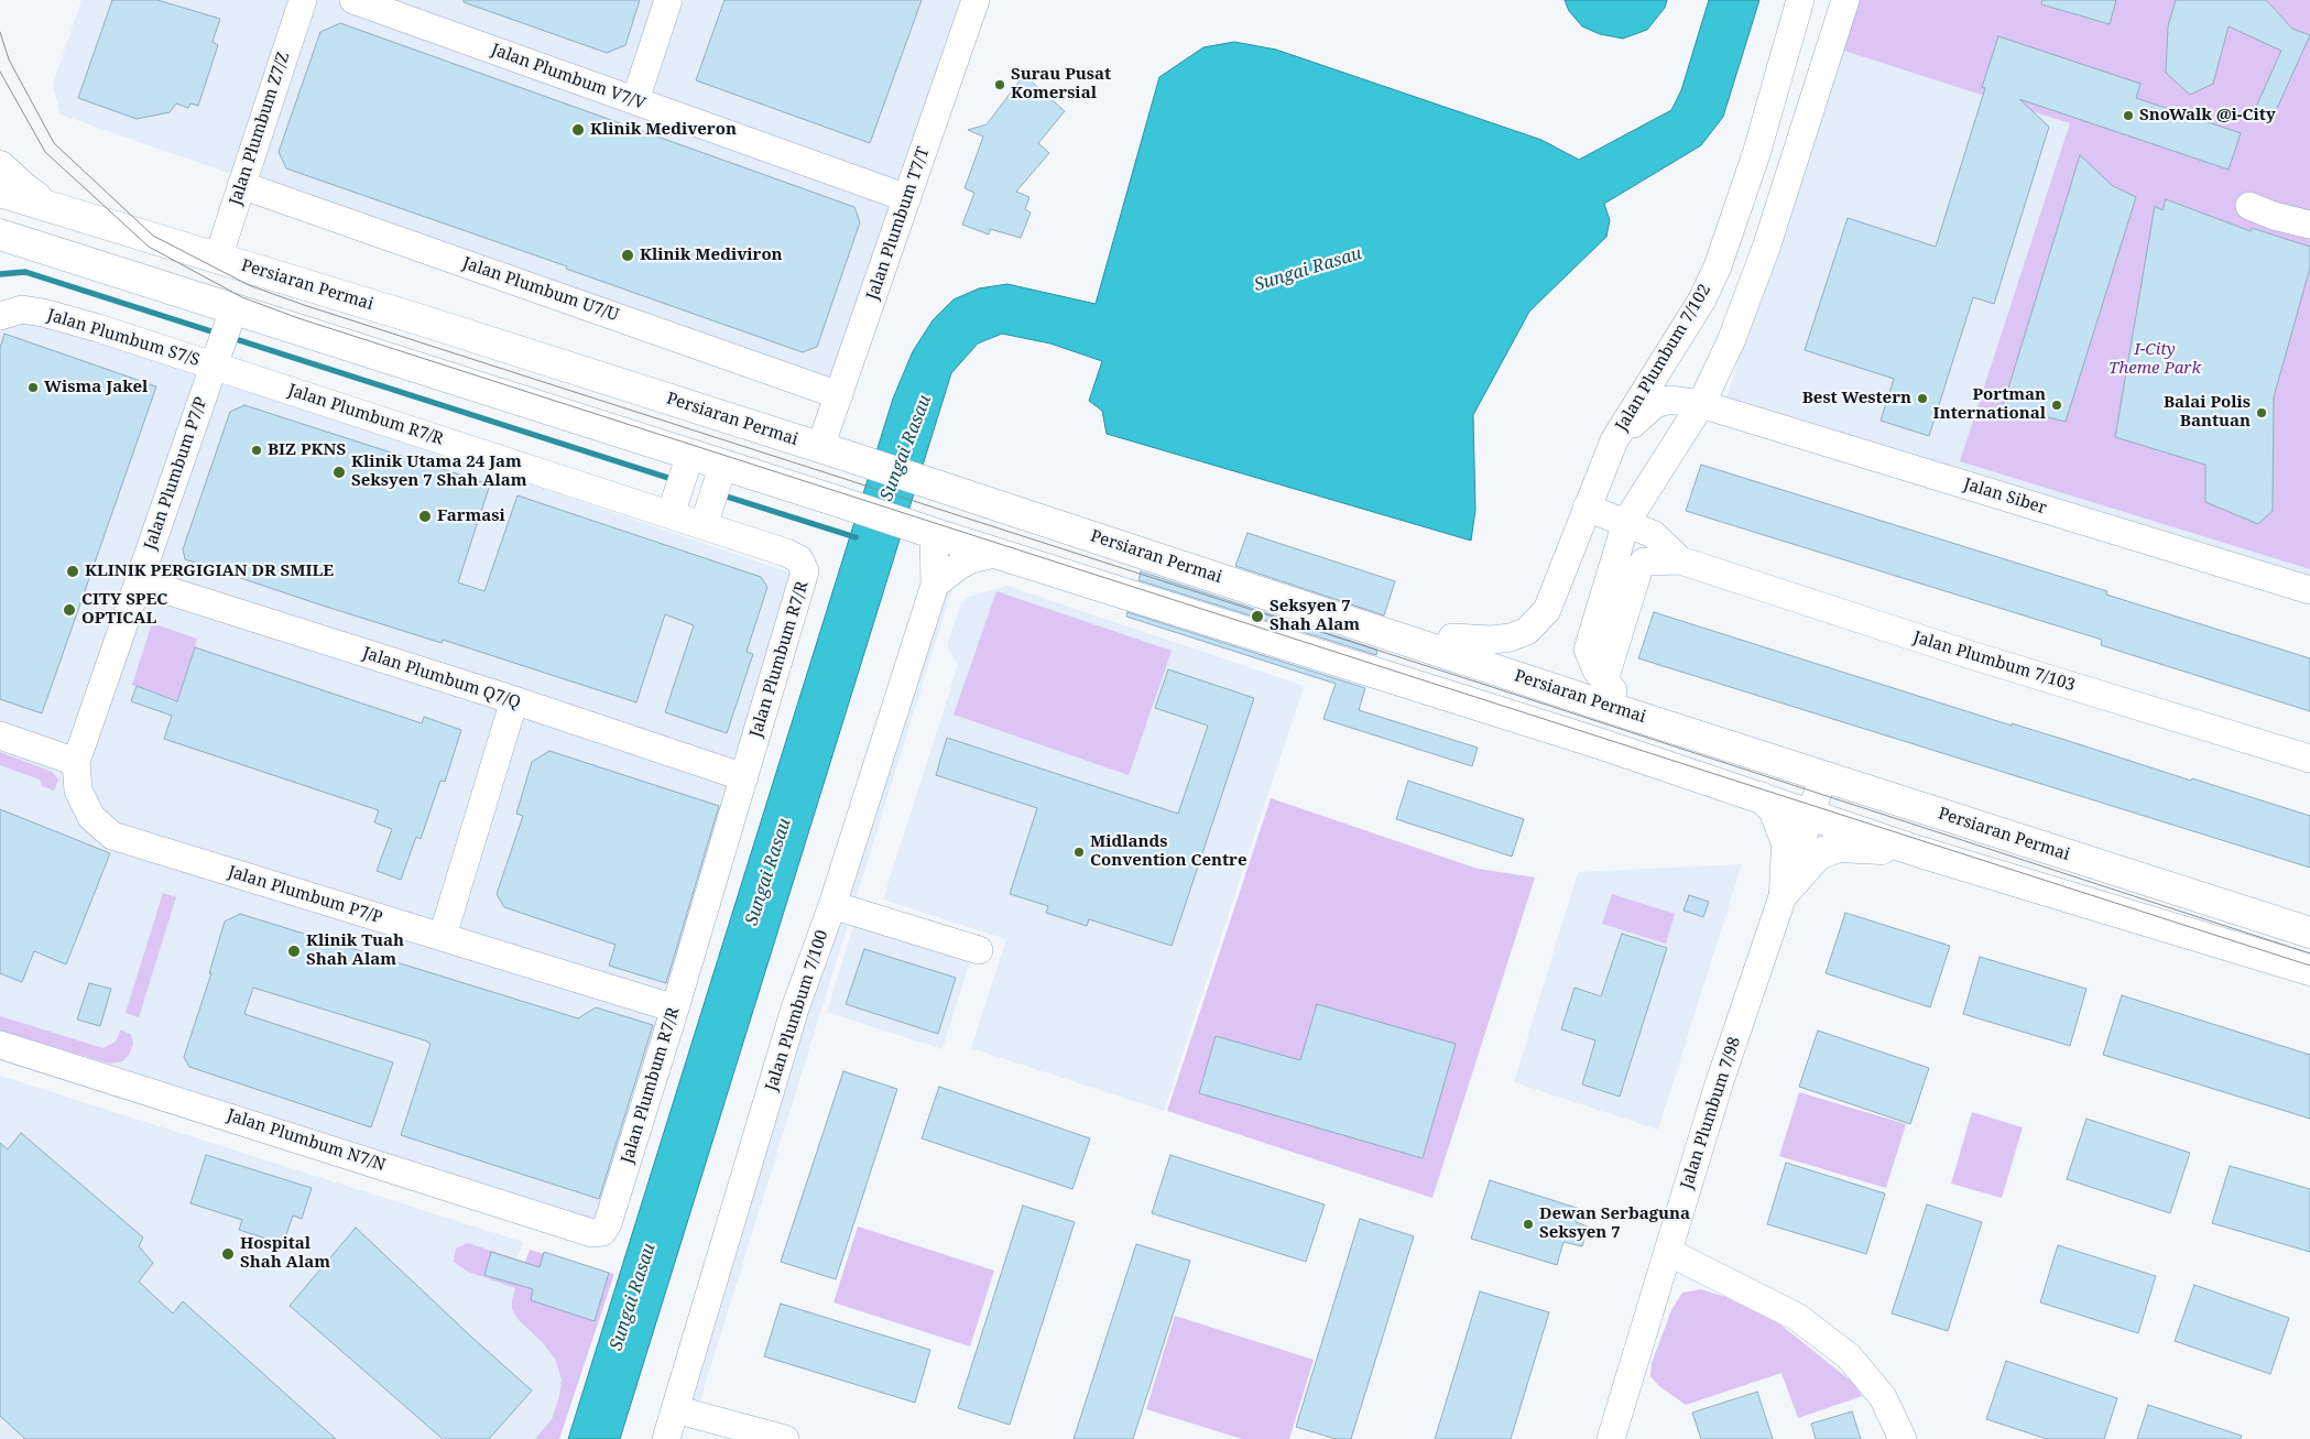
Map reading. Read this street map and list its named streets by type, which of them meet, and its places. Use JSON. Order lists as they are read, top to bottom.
{
  "streets": {
    "main road": ["Persiaran Permai"],
    "street": [
      "Jalan Plumbum V7/V",
      "Jalan Plumbum Z7/Z",
      "Jalan Plumbum T7/T",
      "Jalan Plumbum U7/U",
      "Jalan Plumbum S7/S",
      "Jalan Plumbum 7/102",
      "Jalan Plumbum R7/R",
      "Jalan Plumbum P7/P",
      "Jalan Siber",
      "Jalan Plumbum 7/103",
      "Jalan Plumbum Q7/Q",
      "Jalan Plumbum 7/100",
      "Jalan Plumbum 7/98",
      "Jalan Plumbum N7/N"
    ]
  },
  "crossings": [
    ["Jalan Plumbum V7/V", "Jalan Plumbum T7/T"],
    ["Jalan Plumbum Z7/Z", "Persiaran Permai"],
    ["Jalan Plumbum Z7/Z", "Jalan Plumbum U7/U"],
    ["Jalan Plumbum T7/T", "Persiaran Permai"],
    ["Jalan Plumbum T7/T", "Jalan Plumbum U7/U"],
    ["Jalan Plumbum S7/S", "Jalan Plumbum R7/R"],
    ["Jalan Plumbum S7/S", "Jalan Plumbum P7/P"],
    ["Jalan Plumbum 7/102", "Jalan Siber"],
    ["Jalan Plumbum R7/R", "Jalan Plumbum P7/P"],
    ["Jalan Plumbum R7/R", "Jalan Plumbum Q7/Q"],
    ["Jalan Plumbum R7/R", "Jalan Plumbum N7/N"],
    ["Jalan Plumbum P7/P", "Jalan Plumbum Q7/Q"]
  ],
  "water": ["Sungai Rasau"],
  "parks": ["I-City Theme Park"],
  "places": [
    "Surau Pusat Komersial",
    "SnoWalk @i-City",
    "Klinik Mediveron",
    "Klinik Mediviron",
    "Wisma Jakel",
    "Best Western",
    "Portman International",
    "Balai Polis Bantuan",
    "BIZ PKNS",
    "Klinik Utama 24 Jam Seksyen 7 Shah Alam",
    "Farmasi",
    "KLINIK PERGIGIAN DR SMILE",
    "CITY SPEC OPTICAL",
    "Seksyen 7 Shah Alam",
    "Midlands Convention Centre",
    "Klinik Tuah Shah Alam",
    "Dewan Serbaguna Seksyen 7",
    "Hospital Shah Alam"
  ]
}
